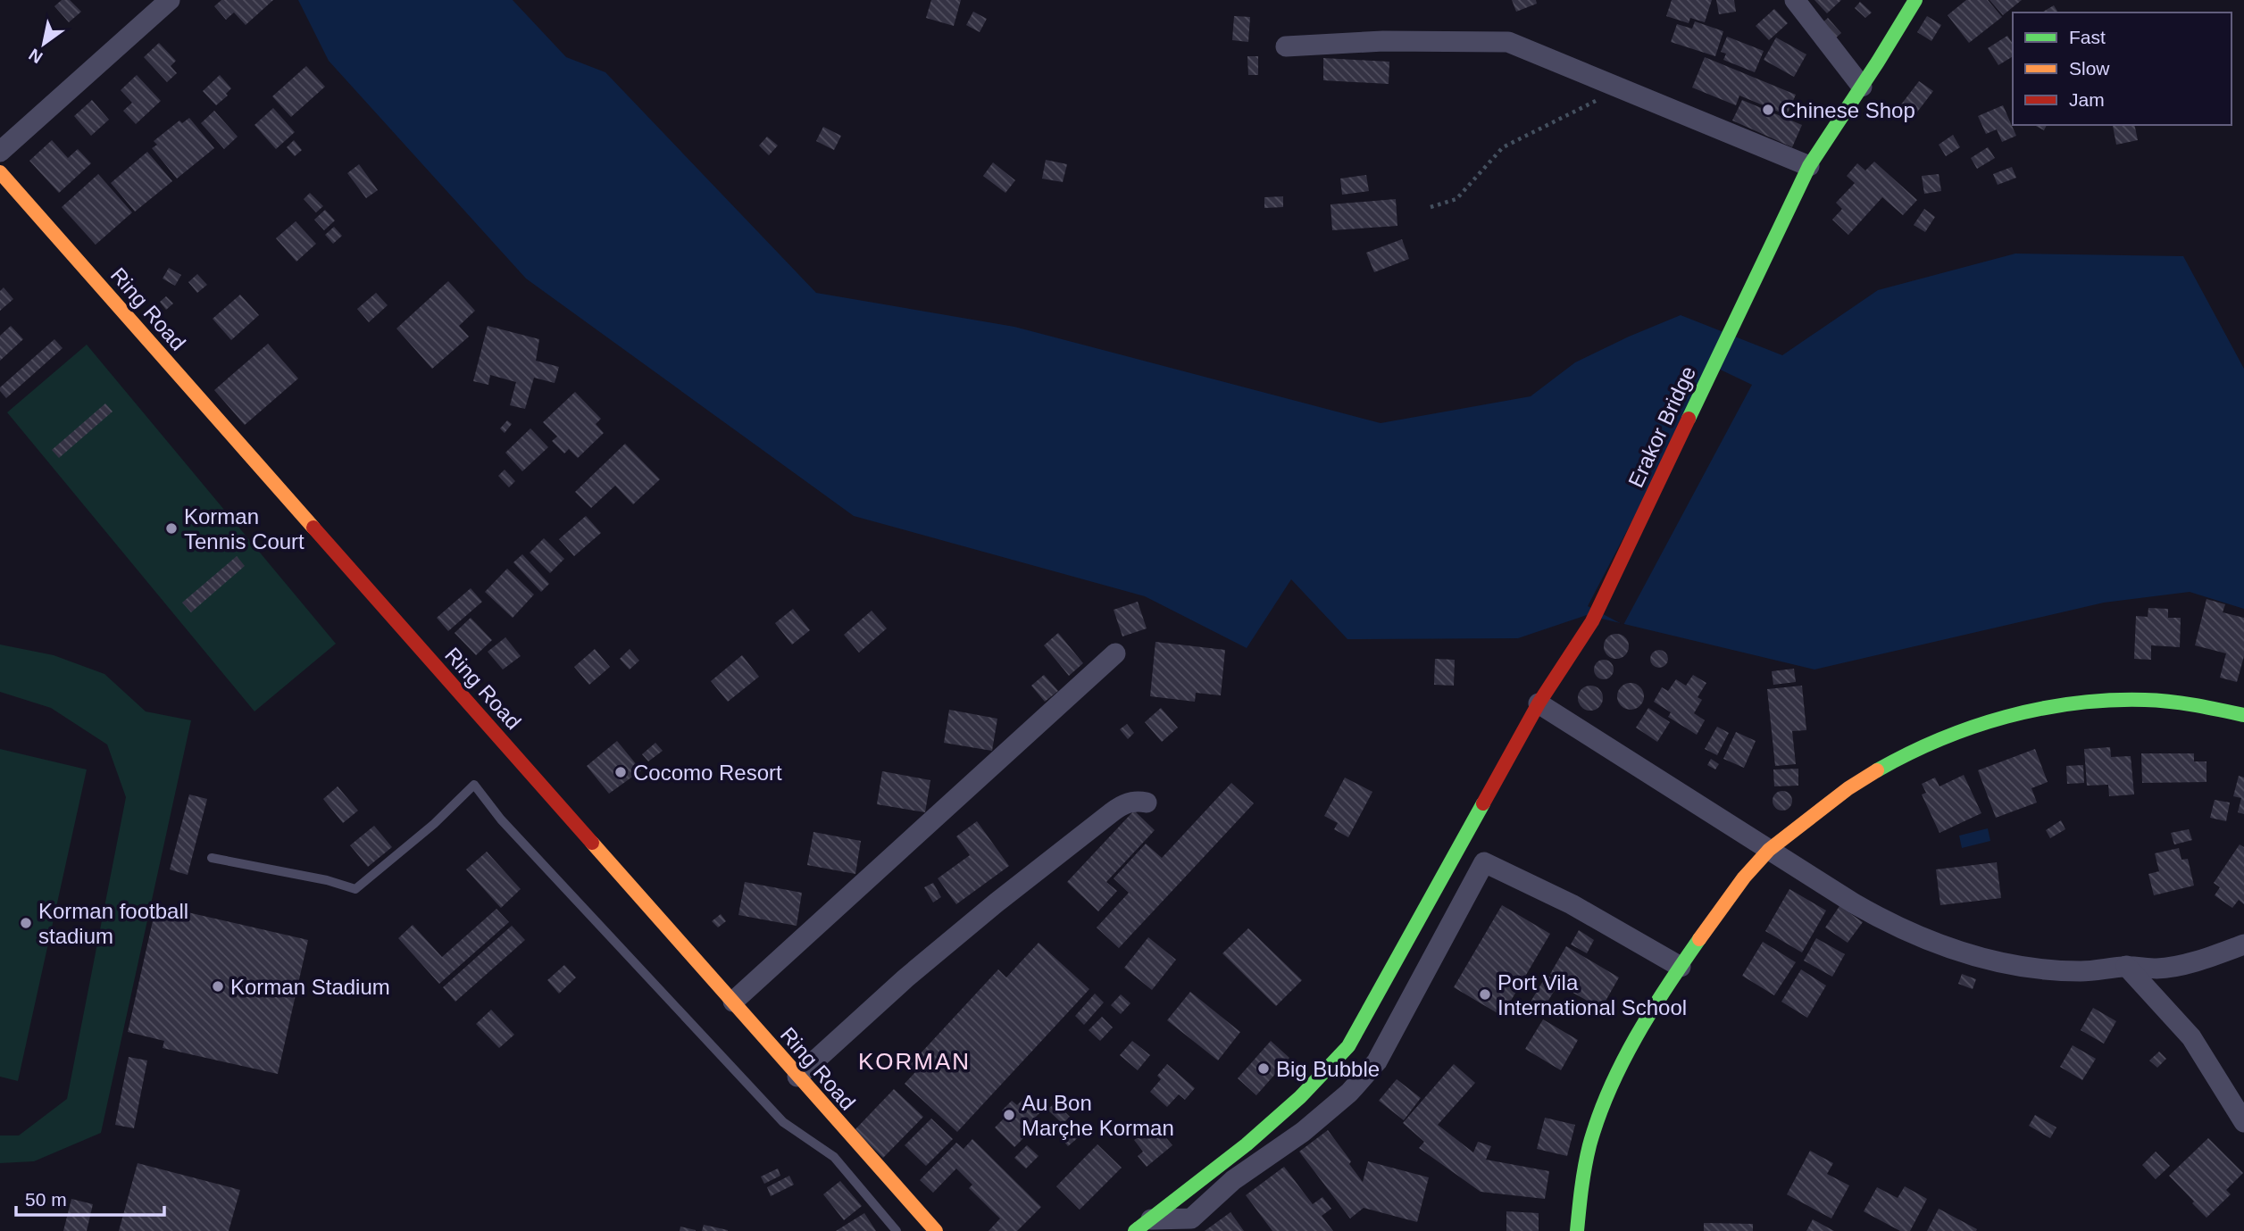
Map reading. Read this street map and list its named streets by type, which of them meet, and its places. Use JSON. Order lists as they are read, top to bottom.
{
  "streets": {
    "street": ["Ring Road", "Erakor Bridge"]
  },
  "districts": ["KORMAN"],
  "places": [
    "Chinese Shop",
    "Korman Tennis Court",
    "Cocomo Resort",
    "Korman football stadium",
    "Korman Stadium",
    "Port Vila International School",
    "Big Bubble",
    "Au Bon Marçhe Korman"
  ],
  "legend": ["Fast", "Slow", "Jam"],
  "scale_bar": "50 m",
  "north": "bottom left"
}
